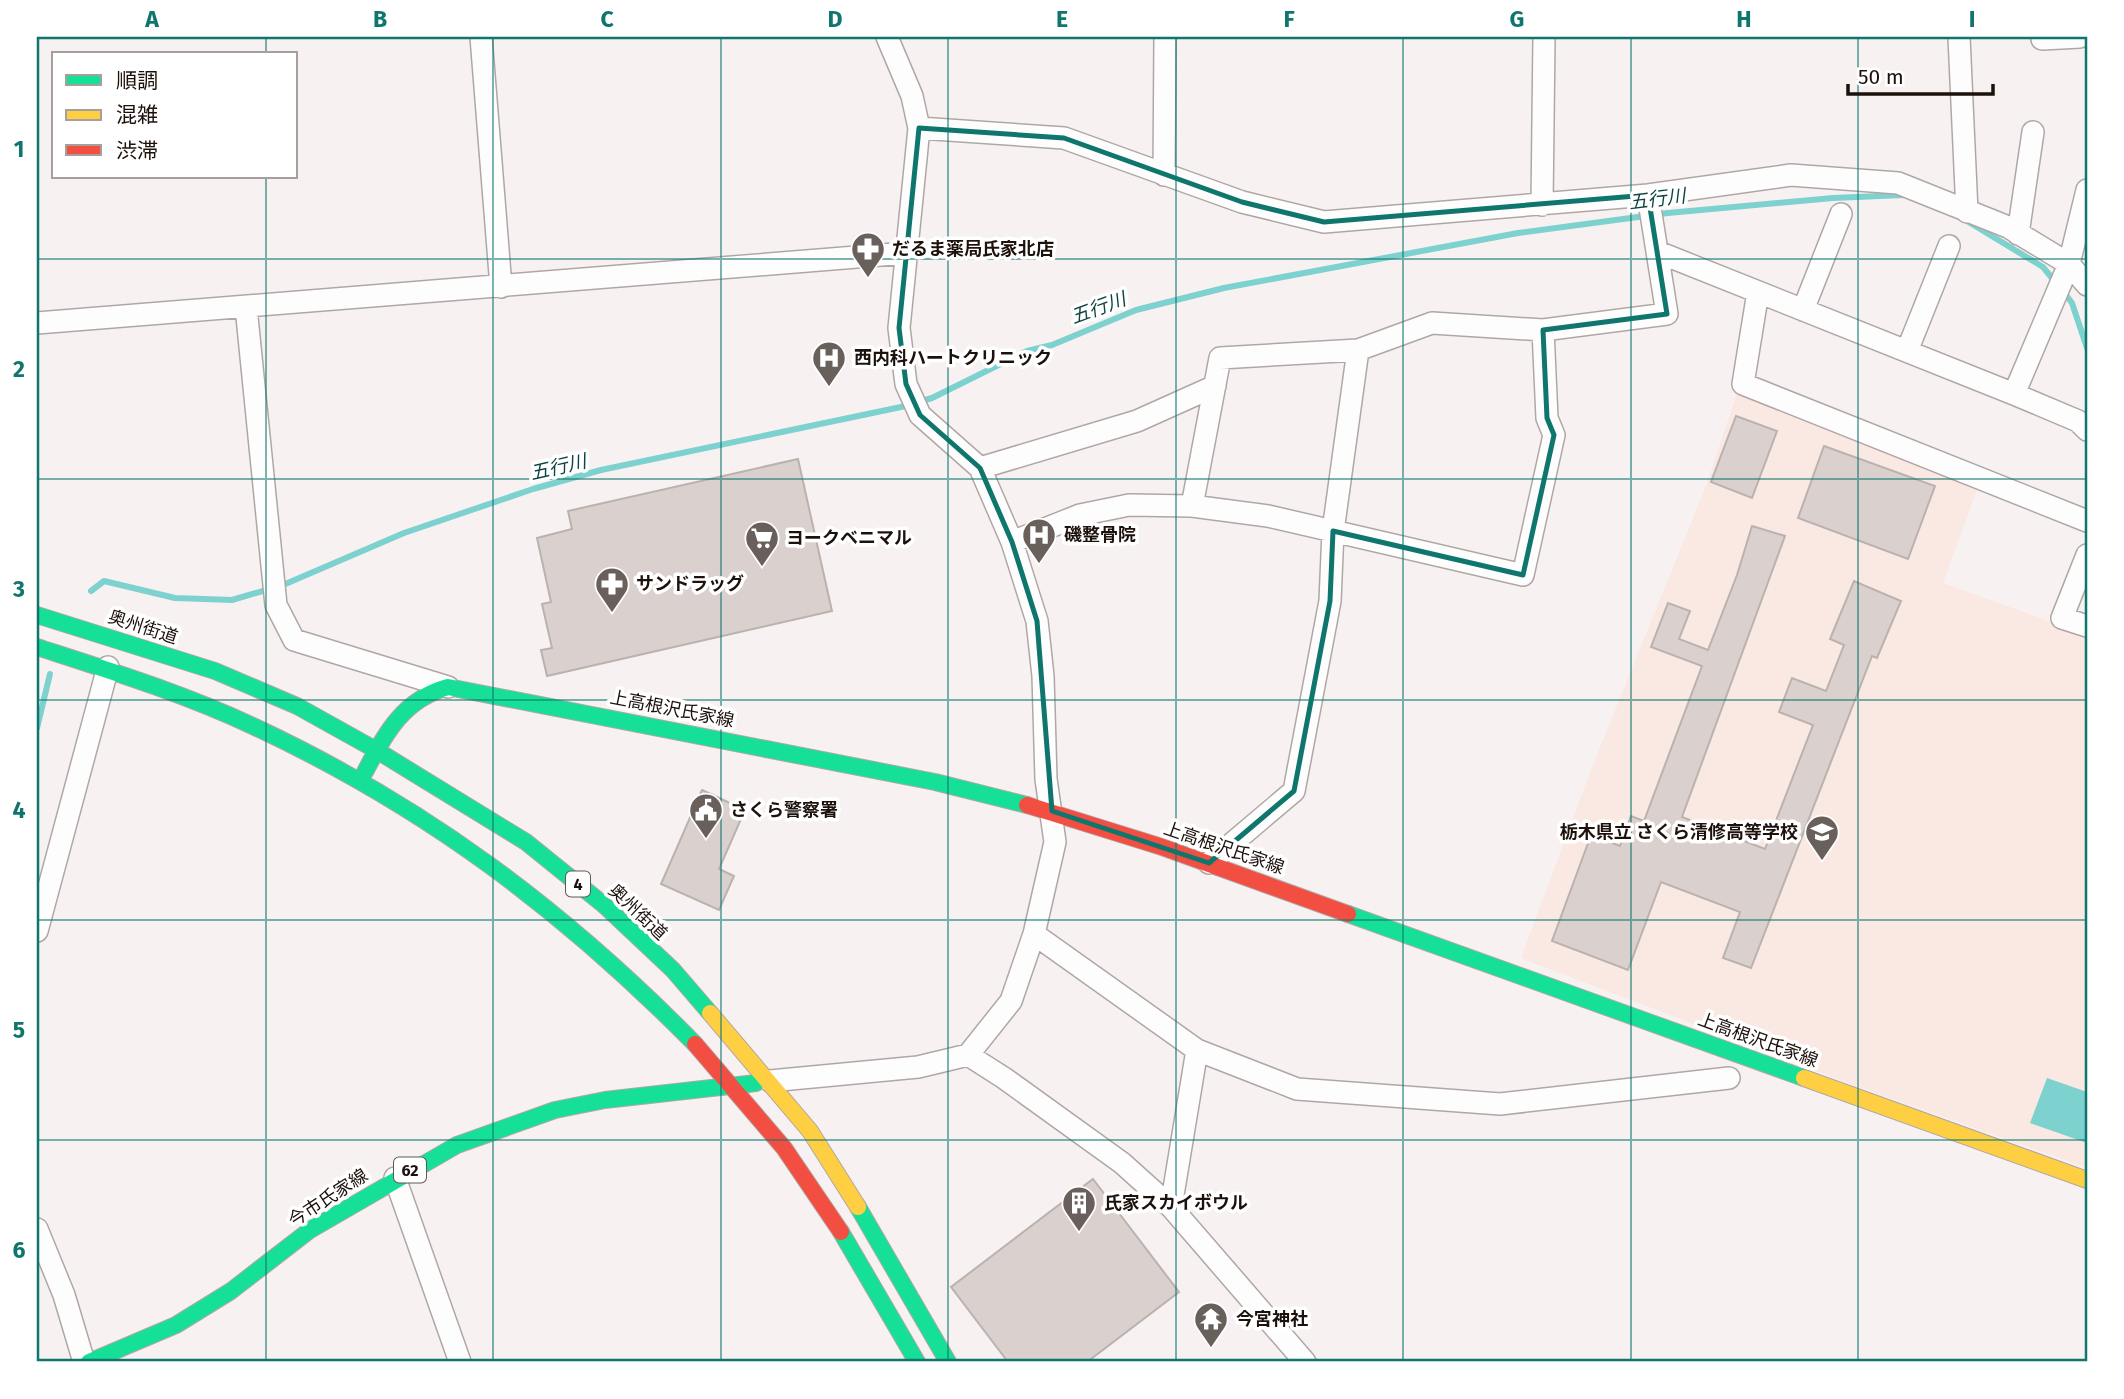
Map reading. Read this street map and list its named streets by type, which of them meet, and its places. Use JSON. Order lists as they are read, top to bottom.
{
  "streets": {
    "main road": [
      "奥州街道",
      "上高根沢氏家線",
      "4",
      "62",
      "今市氏家線"
    ]
  },
  "crossings": [
    ["奥州街道", "今市氏家線"],
    ["4", "今市氏家線"]
  ],
  "water": ["五行川"],
  "places": {
    "pharmacy": ["だるま薬局氏家北店", "サンドラッグ"],
    "hospital": ["西内科ハートクリニック", "磯整骨院"],
    "supermarket": ["ヨークベニマル"],
    "public building": ["さくら警察署"],
    "school or university": ["栃木県立 さくら清修高等学校"],
    "building": ["氏家スカイボウル"],
    "temple": ["今宮神社"]
  },
  "legend": ["順調", "混雑", "渋滞"],
  "scale_bar": "50 m",
  "grid": {
    "columns": [
      "A",
      "B",
      "C",
      "D",
      "E",
      "F",
      "G",
      "H",
      "I"
    ],
    "rows": [
      "1",
      "2",
      "3",
      "4",
      "5",
      "6"
    ]
  }
}
